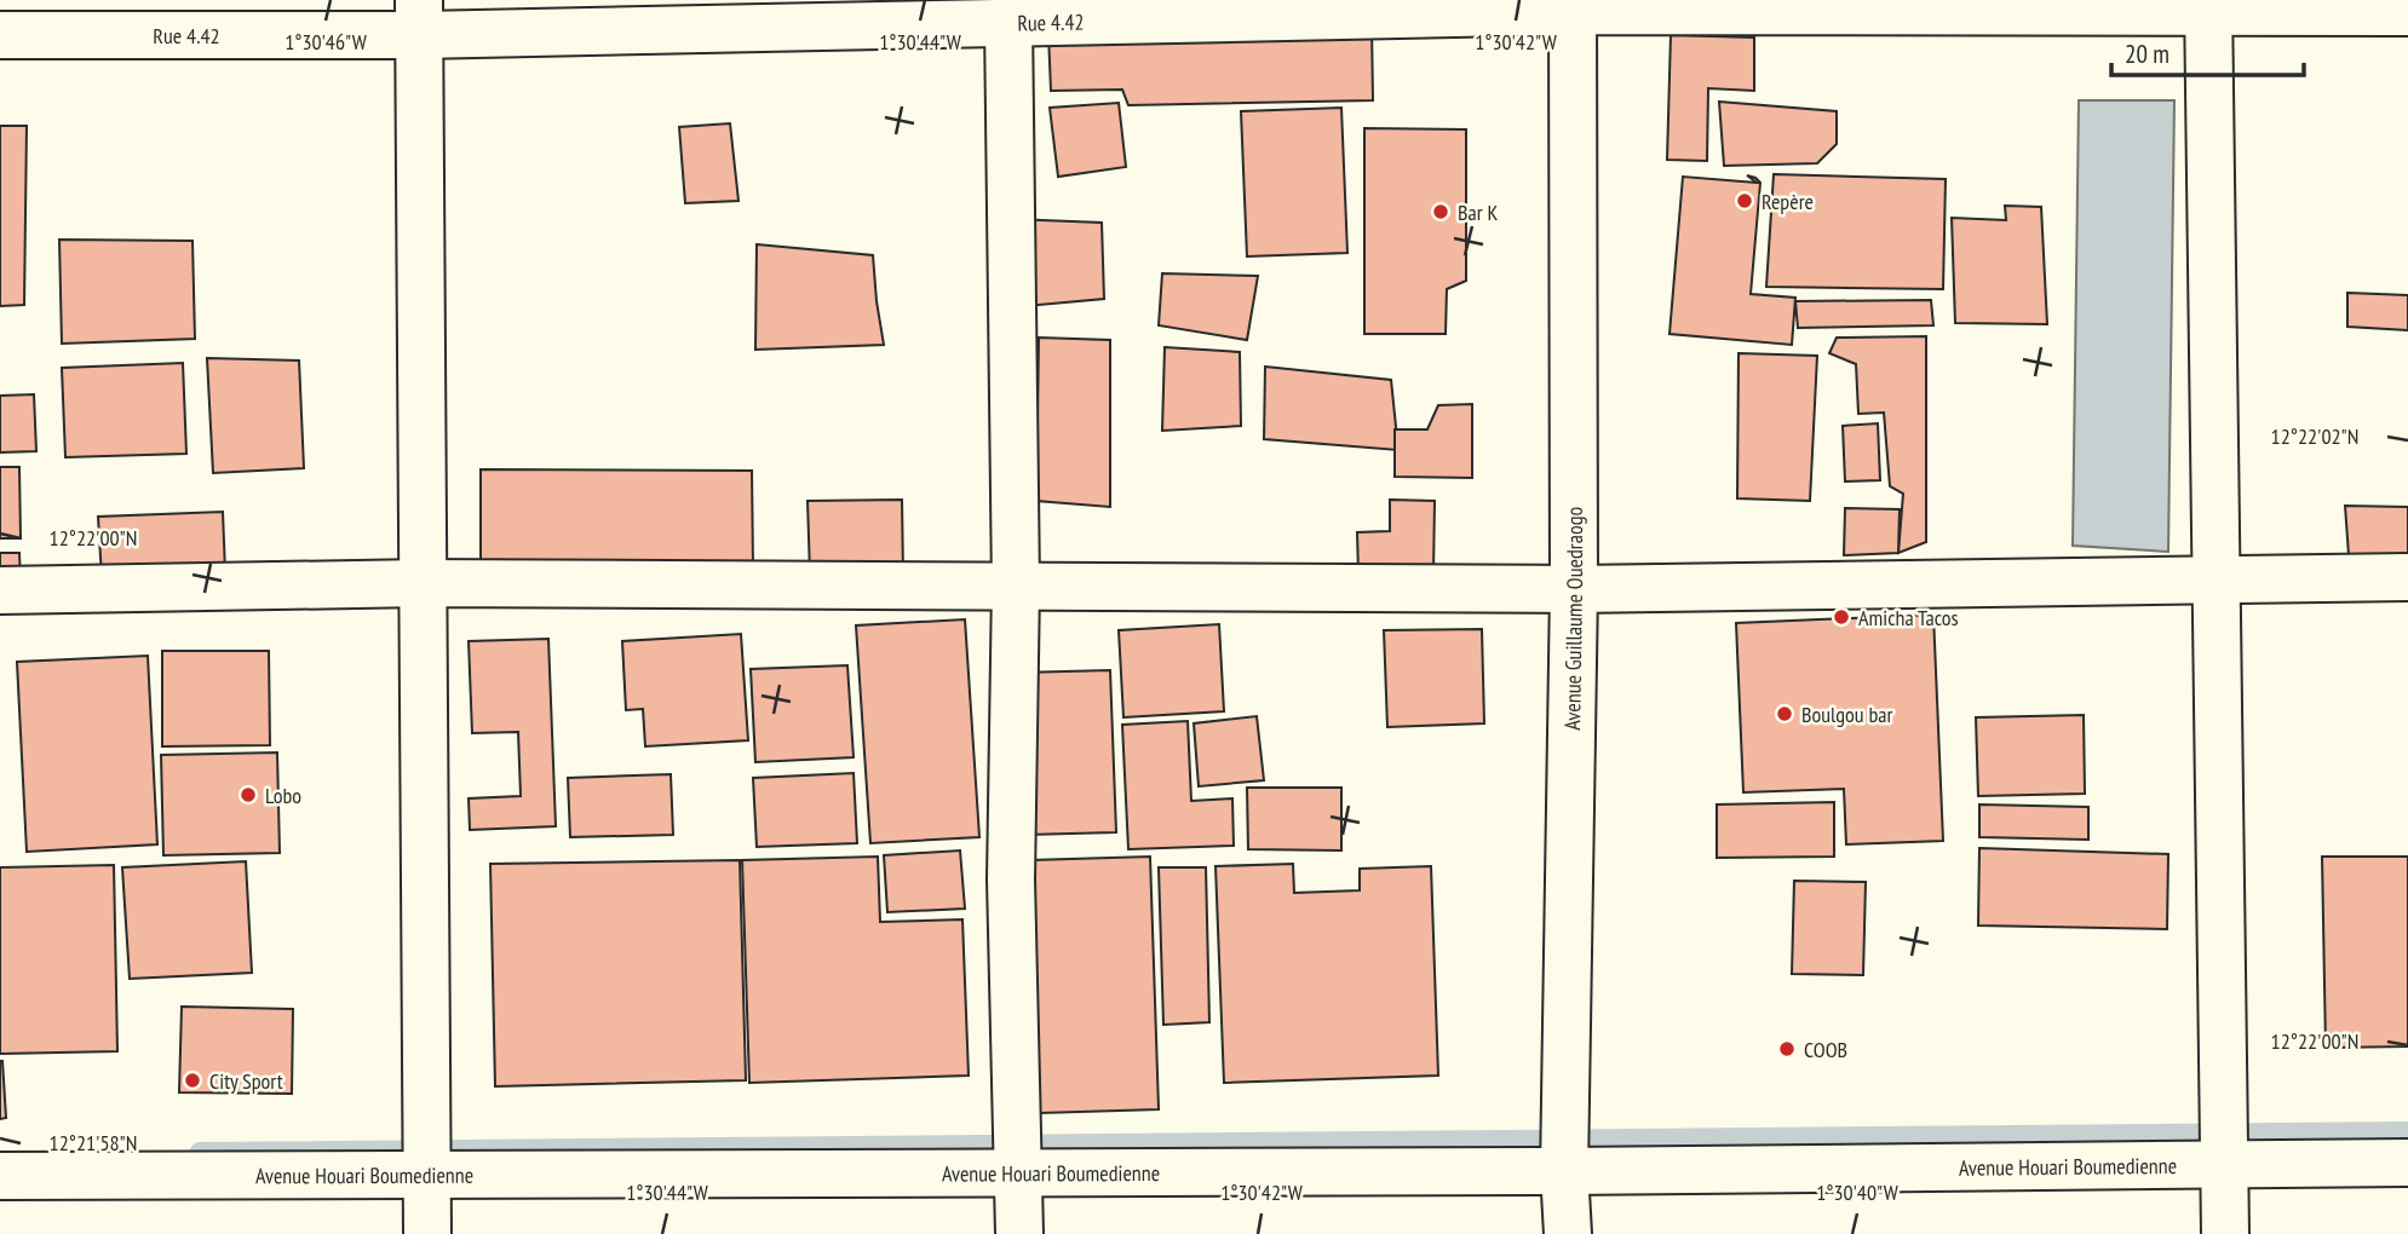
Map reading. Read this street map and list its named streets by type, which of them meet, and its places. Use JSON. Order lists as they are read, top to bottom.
{
  "streets": {
    "street": ["Rue 4.42", "Avenue Guillaume Ouedraogo", "Avenue Houari Boumedienne"]
  },
  "crossings": [
    ["Rue 4.42", "Avenue Guillaume Ouedraogo"],
    ["Avenue Guillaume Ouedraogo", "Avenue Houari Boumedienne"]
  ],
  "places": [
    "Repère",
    "Bar K",
    "Amicha Tacos",
    "Boulgou bar",
    "Lobo",
    "COOB",
    "City Sport"
  ],
  "scale_bar": "20 m",
  "coordinates": [
    "1°30'46\"W",
    "1°30'44\"W",
    "1°30'42\"W",
    "12°22'02\"N",
    "12°22'00\"N",
    "12°21'58\"N",
    "1°30'40\"W"
  ]
}
